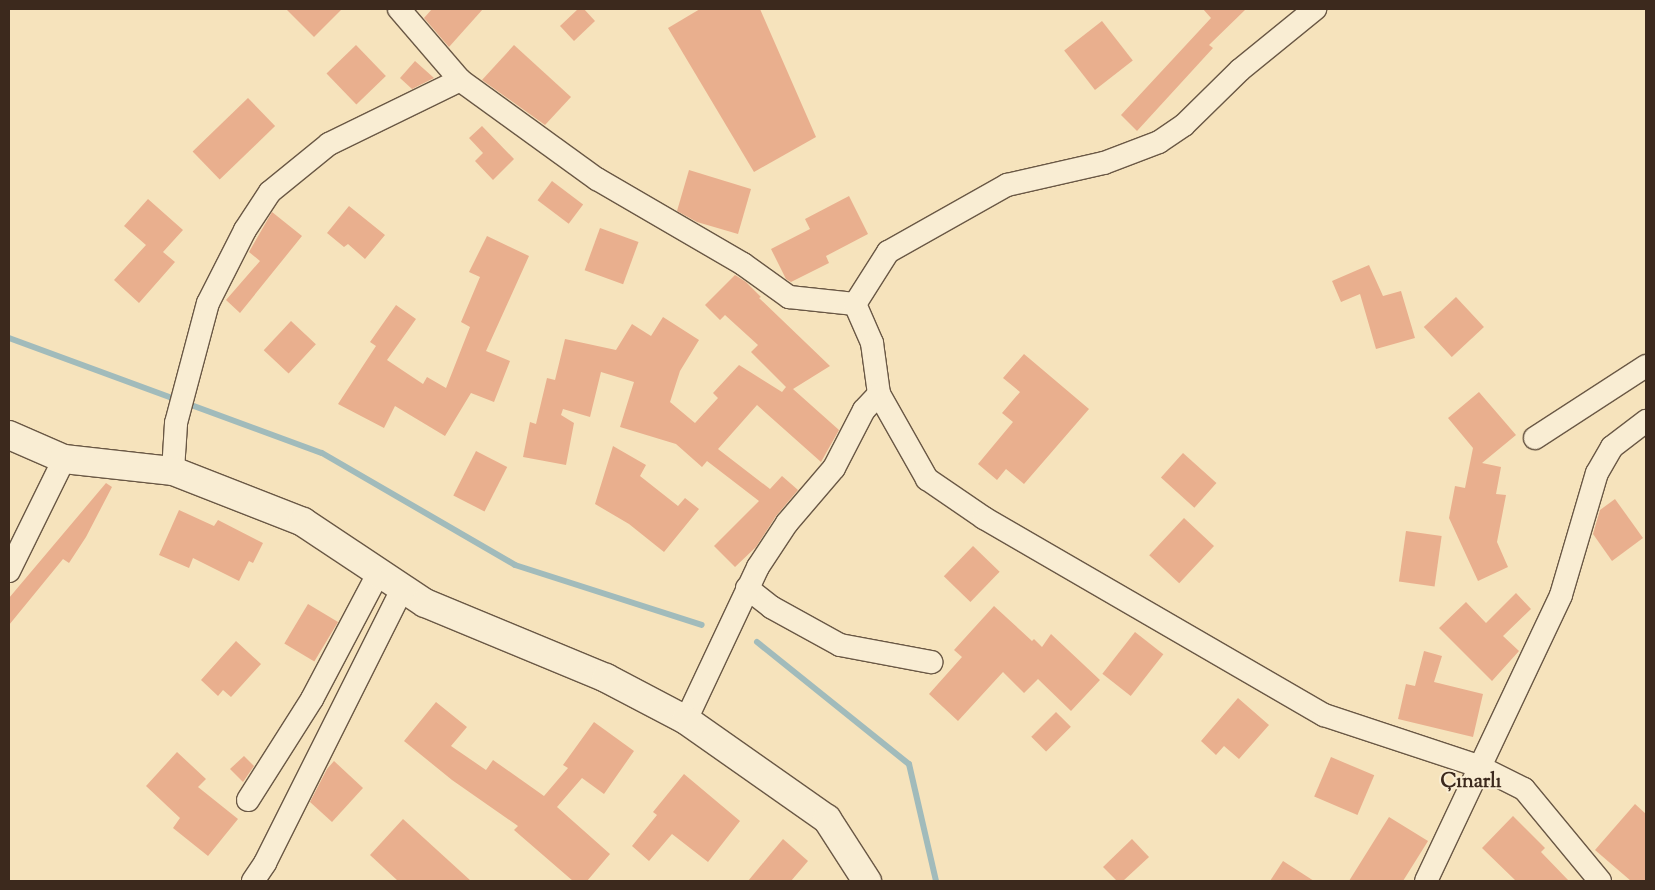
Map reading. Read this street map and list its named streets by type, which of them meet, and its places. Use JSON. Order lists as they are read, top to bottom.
{
  "districts": ["Çınarlı"]
}
